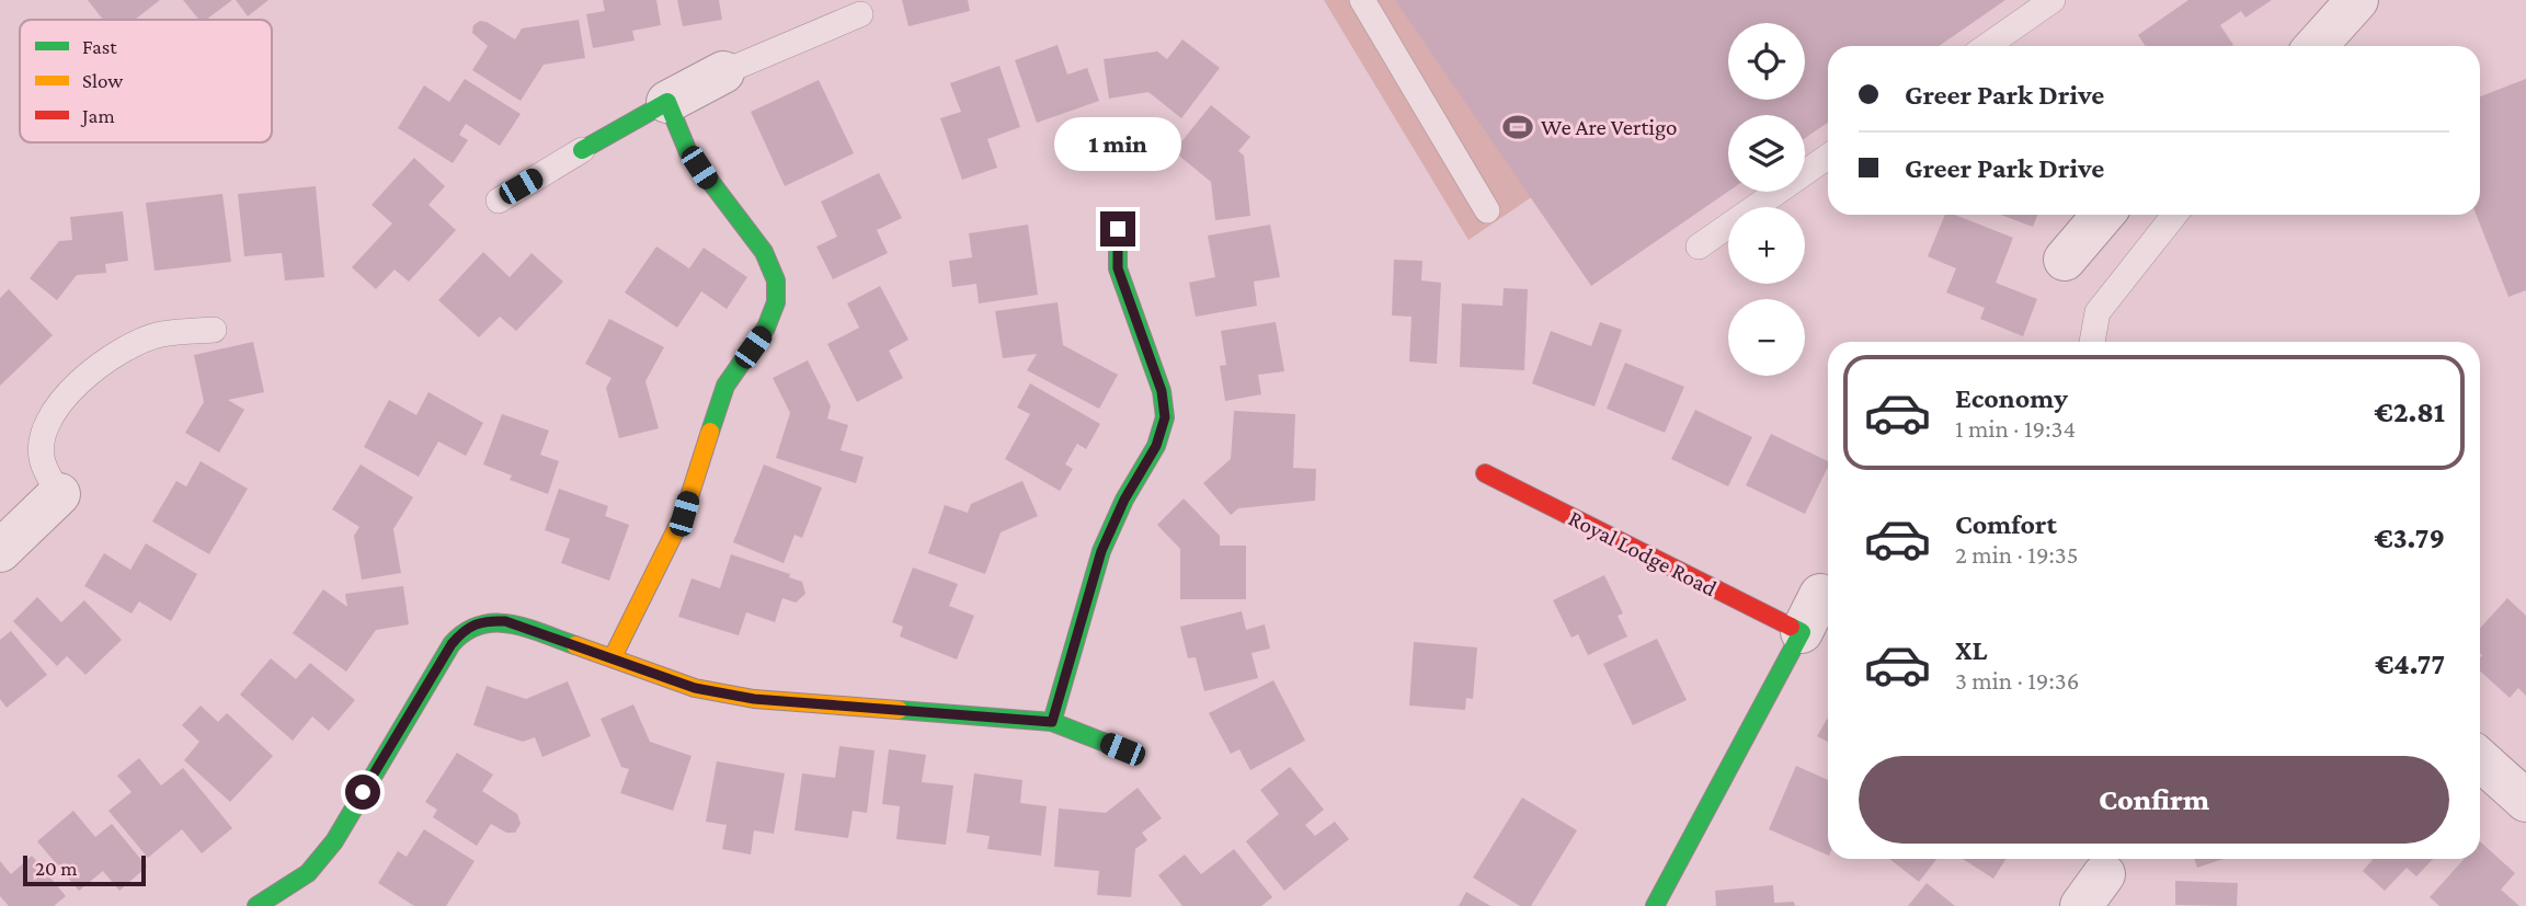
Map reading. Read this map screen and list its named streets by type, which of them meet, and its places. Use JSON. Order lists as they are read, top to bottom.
{
  "streets": {
    "street": ["Royal Lodge Road"]
  },
  "places": {
    "sports": ["We Are Vertigo"]
  },
  "legend": ["Fast", "Slow", "Jam"],
  "scale_bar": "20 m",
  "page": {
    "map_buttons": ["+", "−"],
    "banner": ["Greer Park Drive", "Greer Park Drive"],
    "bubble": "1 min",
    "list": [
      {
        "name": "Economy",
        "note": "1 min · 19:34",
        "value": "€2.81"
      },
      {
        "name": "Comfort",
        "note": "2 min · 19:35",
        "value": "€3.79"
      },
      {
        "name": "XL",
        "note": "3 min · 19:36",
        "value": "€4.77"
      }
    ],
    "buttons": "Confirm",
    "scale": "20 m"
  }
}
